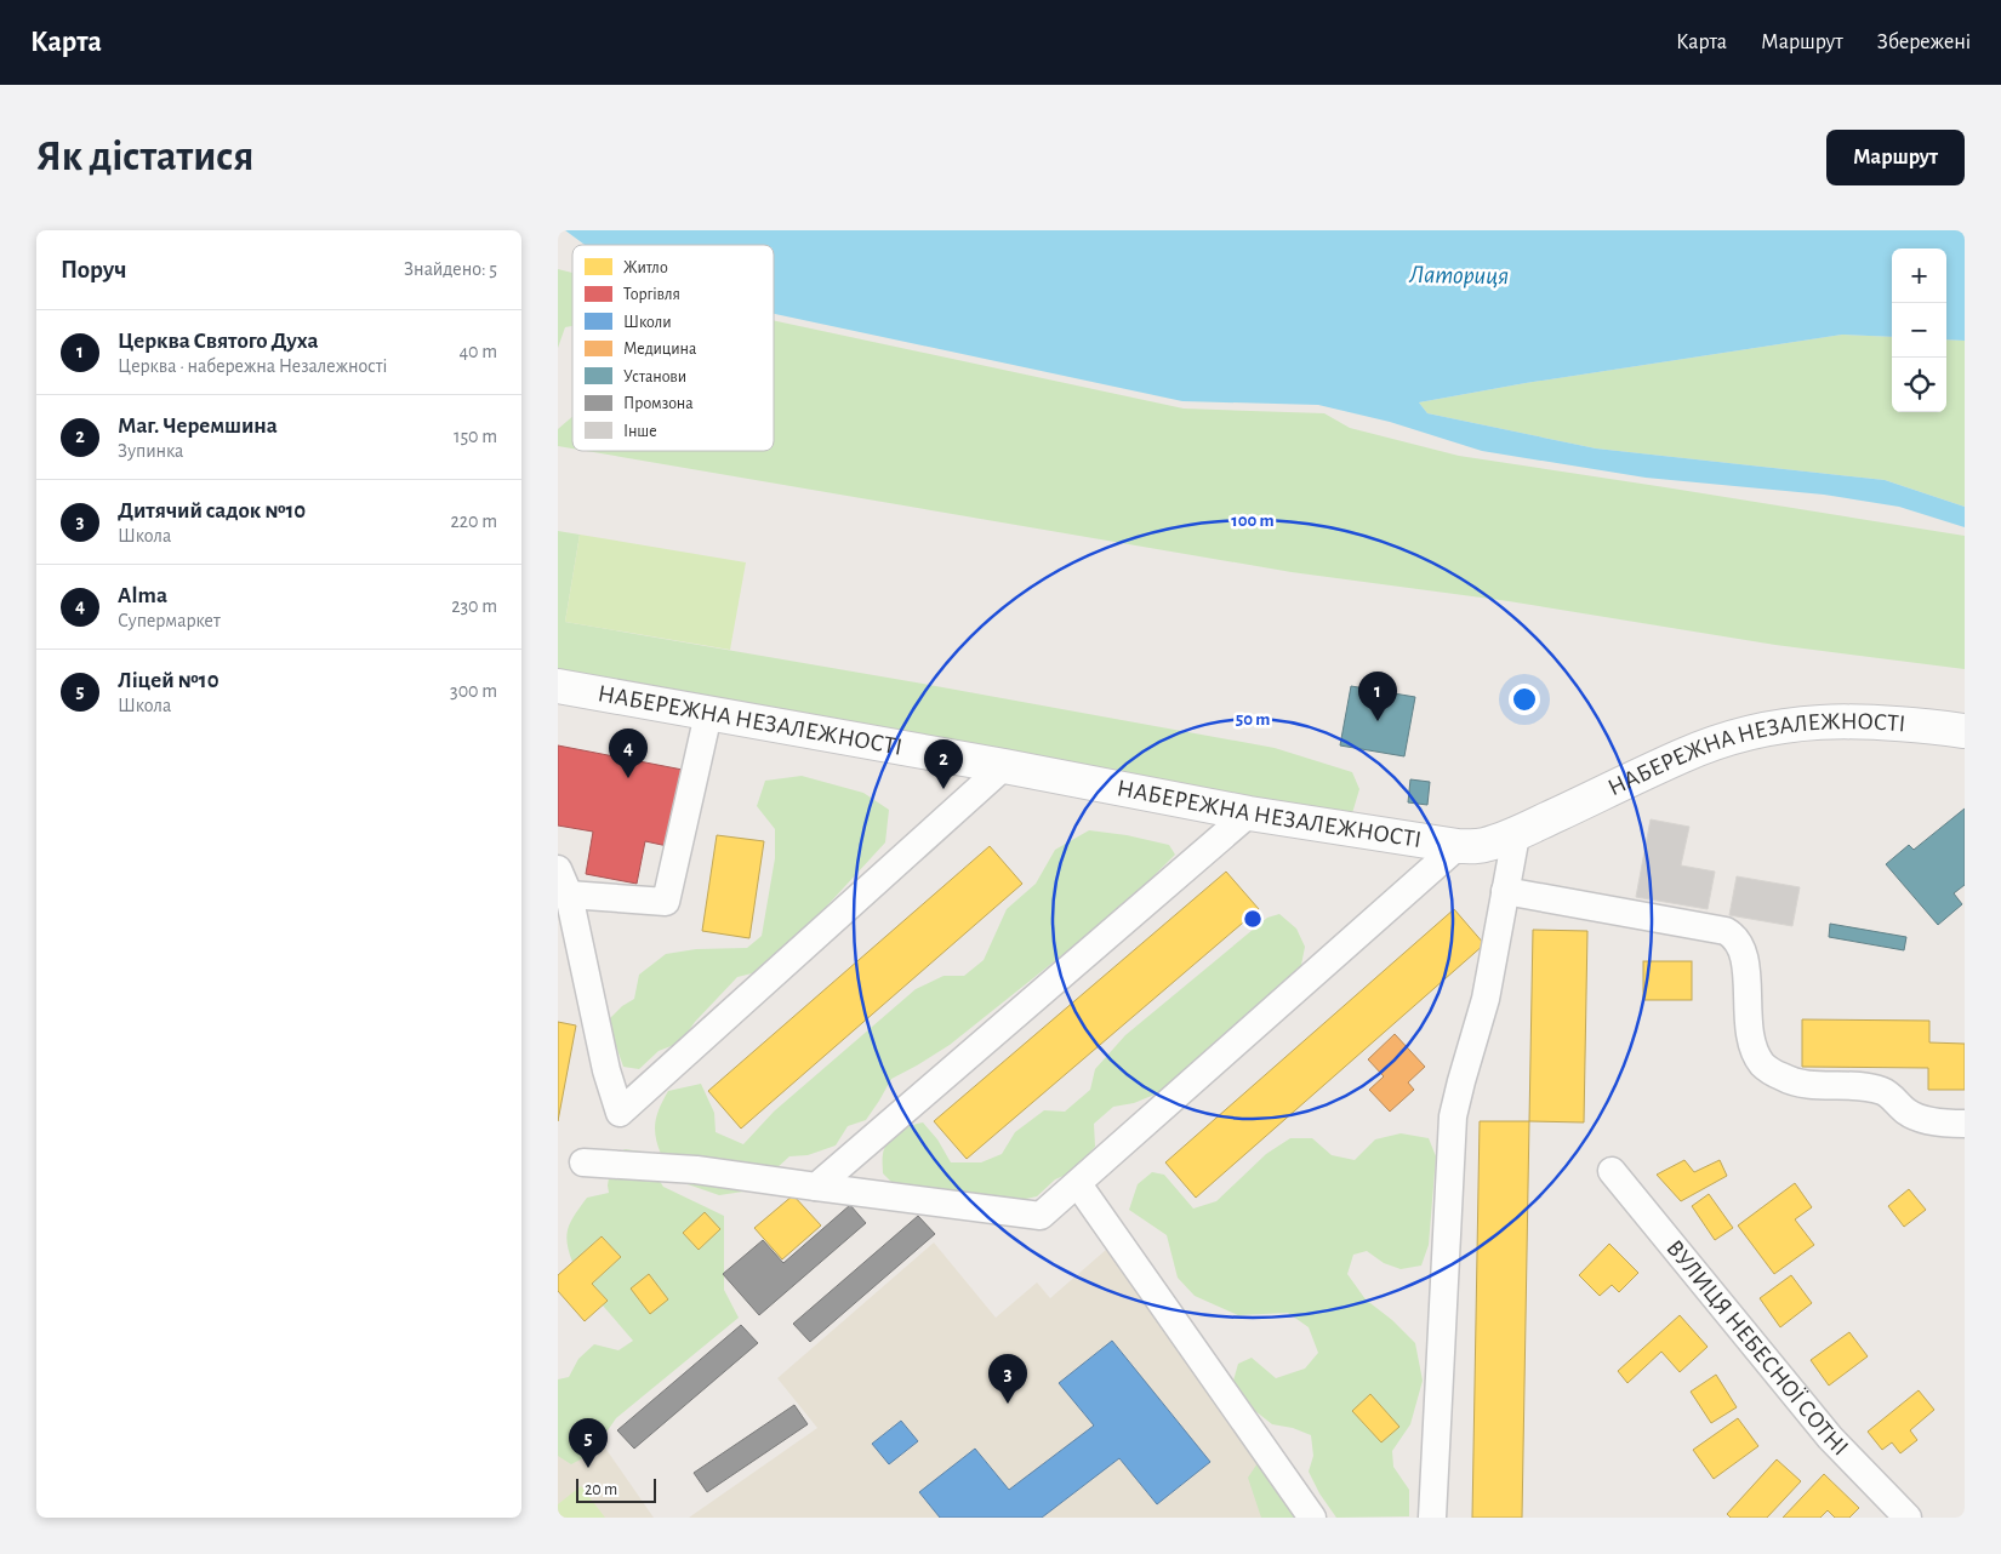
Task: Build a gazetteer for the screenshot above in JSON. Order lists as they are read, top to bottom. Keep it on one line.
{"streets":{"street":["НАБЕРЕЖНА НЕЗАЛЕЖНОСТІ","ВУЛИЦЯ НЕБЕСНОЇ СОТНІ"]},"water":["Латориця"],"legend":["Житло","Торгівля","Школи","Медицина","Установи","Промзона","Інше"],"scale_bar":"20 m","page":{"header":"Карта","nav":["Карта","Маршрут","Збережені"],"buttons":"Маршрут","title":"Як дістатися","heading":["Поруч","Знайдено: 5"],"map_buttons":["+","−"],"list":[{"mark":"1","name":"Церква Святого Духа","note":"Церква · набережна Незалежності","value":"40 m"},{"mark":"2","name":"Маг. Черемшина","note":"Зупинка","value":"150 m"},{"mark":"3","name":"Дитячий садок №10","note":"Школа","value":"220 m"},{"mark":"4","name":"Alma","note":"Супермаркет","value":"230 m"},{"mark":"5","name":"Ліцей №10","note":"Школа","value":"300 m"}],"pins":["1","4","2","3","5"],"scale":"20 m"},"rings":["100 m","50 m"]}
